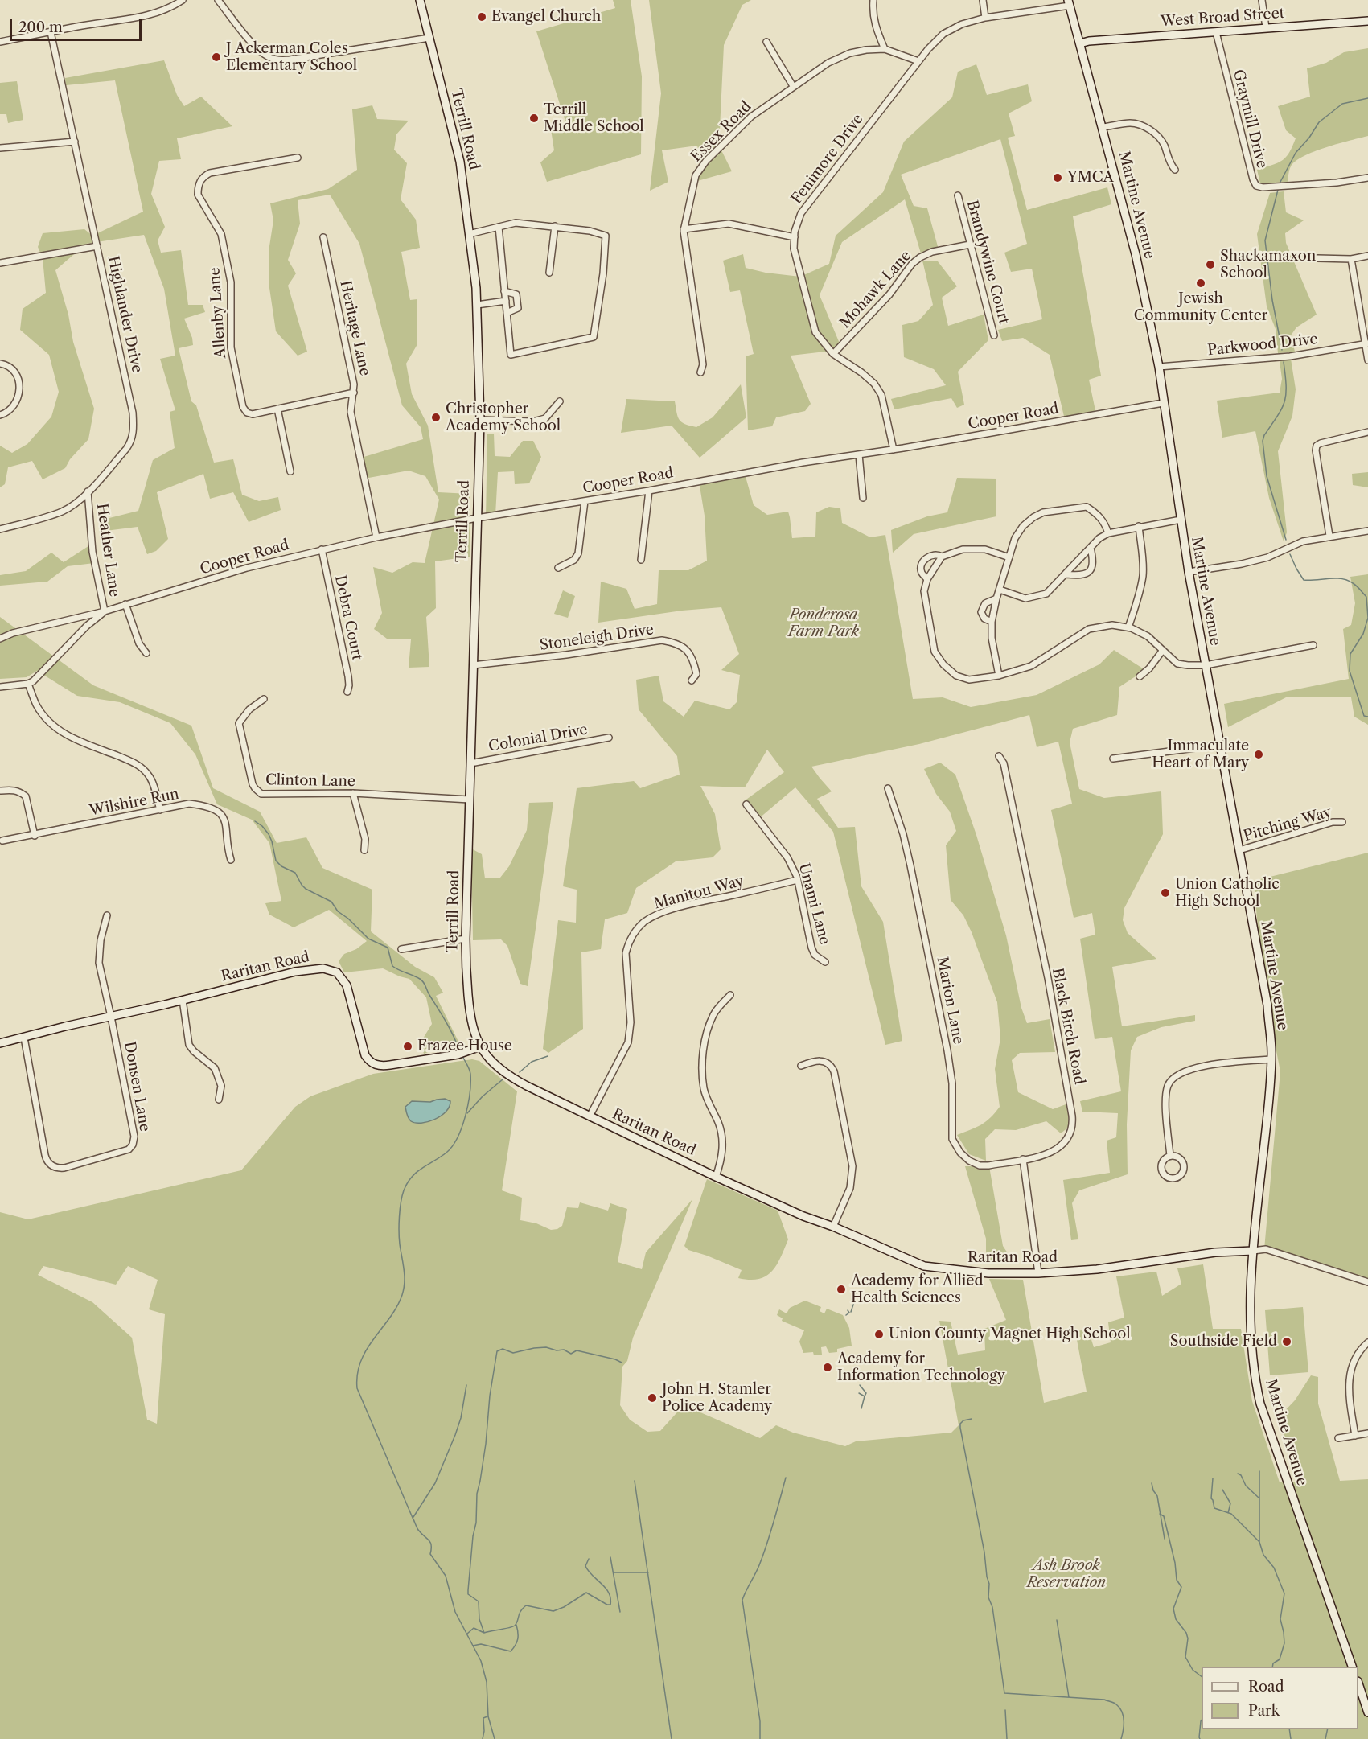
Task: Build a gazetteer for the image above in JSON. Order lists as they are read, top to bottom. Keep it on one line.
{"streets":{"street":["West Broad Street","Graymill Drive","Terrill Road","Essex Road","Fenimore Drive","Martine Avenue","Brandywine Court","Mohawk Lane","Allenby Lane","Highlander Drive","Heritage Lane","Parkwood Drive","Cooper Road","Heather Lane","Debra Court","Stoneleigh Drive","Colonial Drive","Clinton Lane","Wilshire Run","Pitching Way","Manitou Way","Unami Lane","Raritan Road","Marion Lane","Black Birch Road","Donsen Lane"]},"crossings":[["West Broad Street","Graymill Drive"],["West Broad Street","Martine Avenue"],["Terrill Road","Cooper Road"],["Terrill Road","Stoneleigh Drive"],["Terrill Road","Colonial Drive"],["Terrill Road","Clinton Lane"],["Terrill Road","Raritan Road"],["Essex Road","Fenimore Drive"],["Fenimore Drive","Martine Avenue"],["Fenimore Drive","Mohawk Lane"],["Fenimore Drive","Cooper Road"],["Martine Avenue","Parkwood Drive"],["Martine Avenue","Cooper Road"],["Martine Avenue","Pitching Way"],["Martine Avenue","Raritan Road"],["Brandywine Court","Mohawk Lane"],["Allenby Lane","Heritage Lane"],["Highlander Drive","Heather Lane"],["Heritage Lane","Cooper Road"],["Cooper Road","Heather Lane"],["Cooper Road","Debra Court"],["Manitou Way","Unami Lane"],["Manitou Way","Raritan Road"],["Raritan Road","Donsen Lane"],["Marion Lane","Black Birch Road"]],"parks":["Ponderosa Farm Park","Ash Brook Reservation"],"places":["Evangel Church","J Ackerman Coles Elementary School","Terrill Middle School","YMCA","Shackamaxon School","Jewish Community Center","Christopher Academy School","Immaculate Heart of Mary","Union Catholic High School","Frazee House","Academy for Allied Health Sciences","Union County Magnet High School","Southside Field","Academy for Information Technology","John H. Stamler Police Academy"],"legend":["Road","Park"],"scale_bar":"200 m"}
